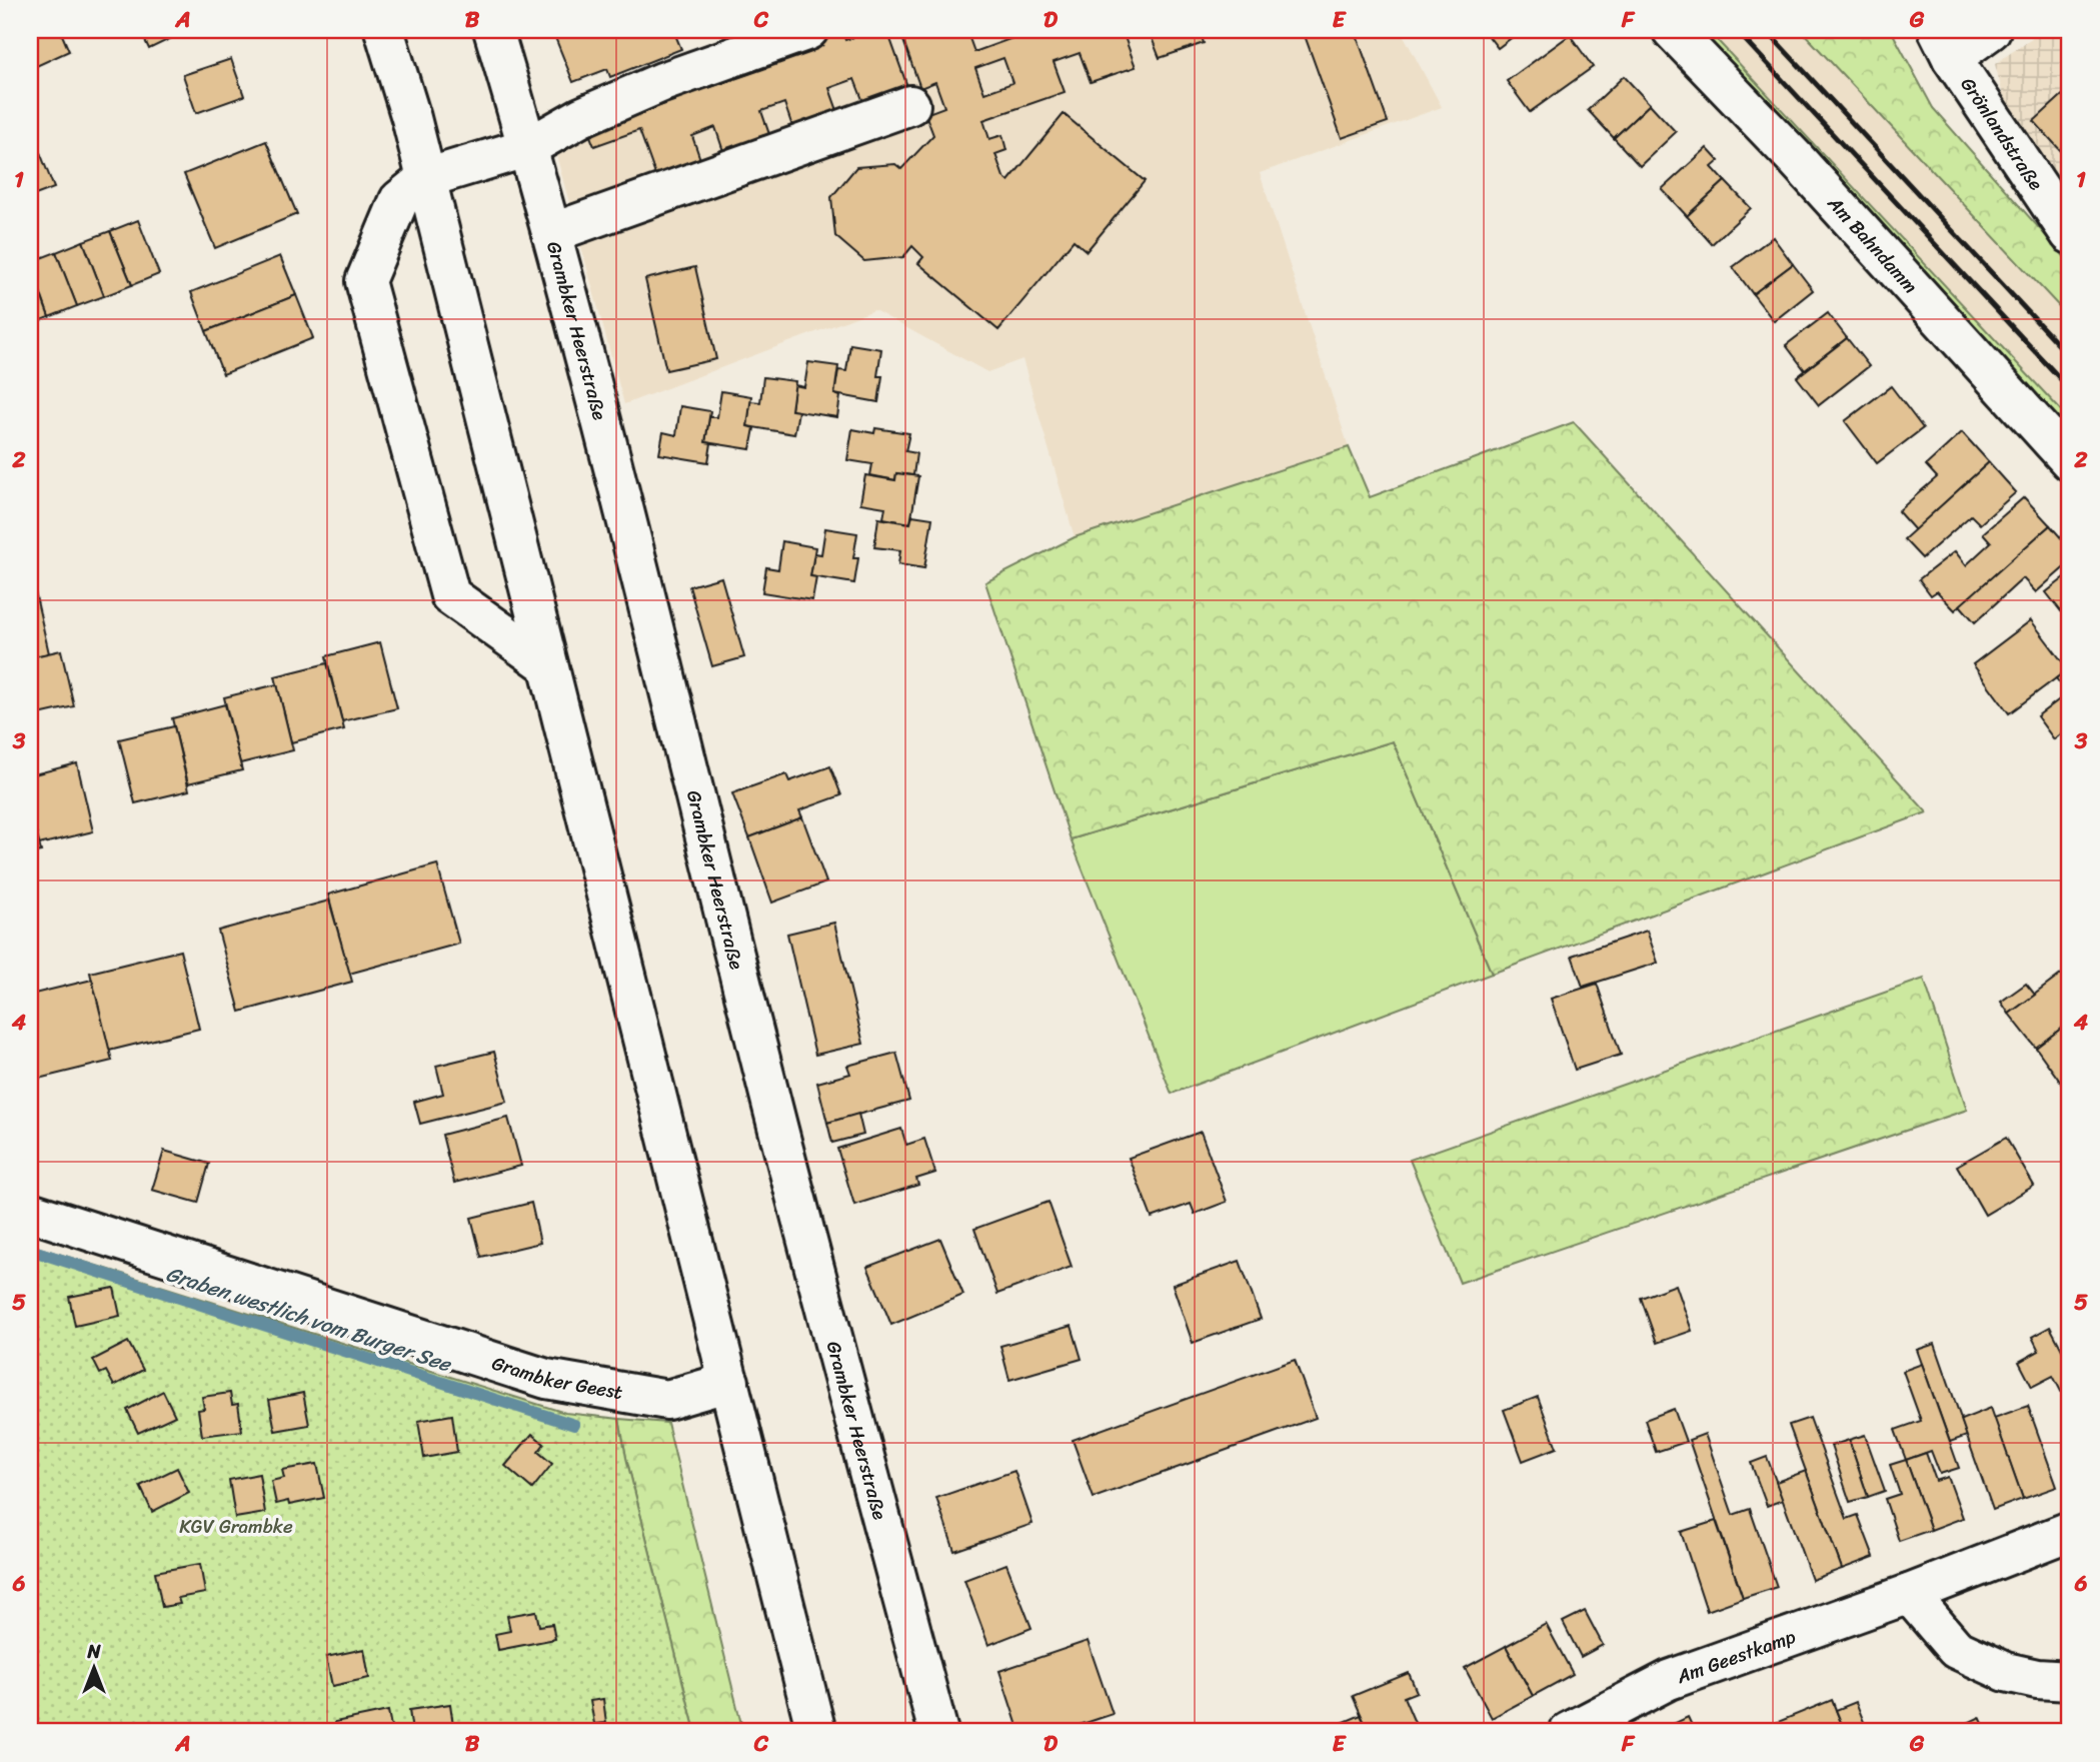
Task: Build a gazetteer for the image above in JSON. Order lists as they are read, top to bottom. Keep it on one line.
{"streets":{"street":["Grönlandstraße","Am Bahndamm","Grambker Heerstraße","Grambker Geest","Am Geestkamp"]},"water":["Graben westlich vom Burger See"],"parks":["KGV Grambke"],"north":"top","grid":{"columns":["A","B","C","D","E","F","G"],"rows":["1","2","3","4","5","6"]}}
